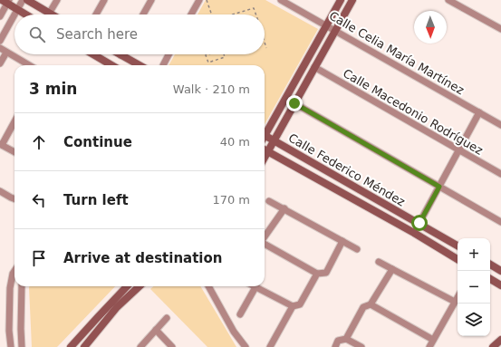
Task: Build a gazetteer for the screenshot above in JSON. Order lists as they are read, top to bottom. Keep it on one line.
{"streets":{"street":["Calle Celia María Martínez","Calle Macedonio Rodríguez","Calle Federico Méndez"]},"north":"bottom","page":{"search":"Search here","heading":["3 min","Walk · 210 m"],"list":[["Continue","40 m"],["Turn left","170 m"],"Arrive at destination"],"map_buttons":["+","−"]}}
